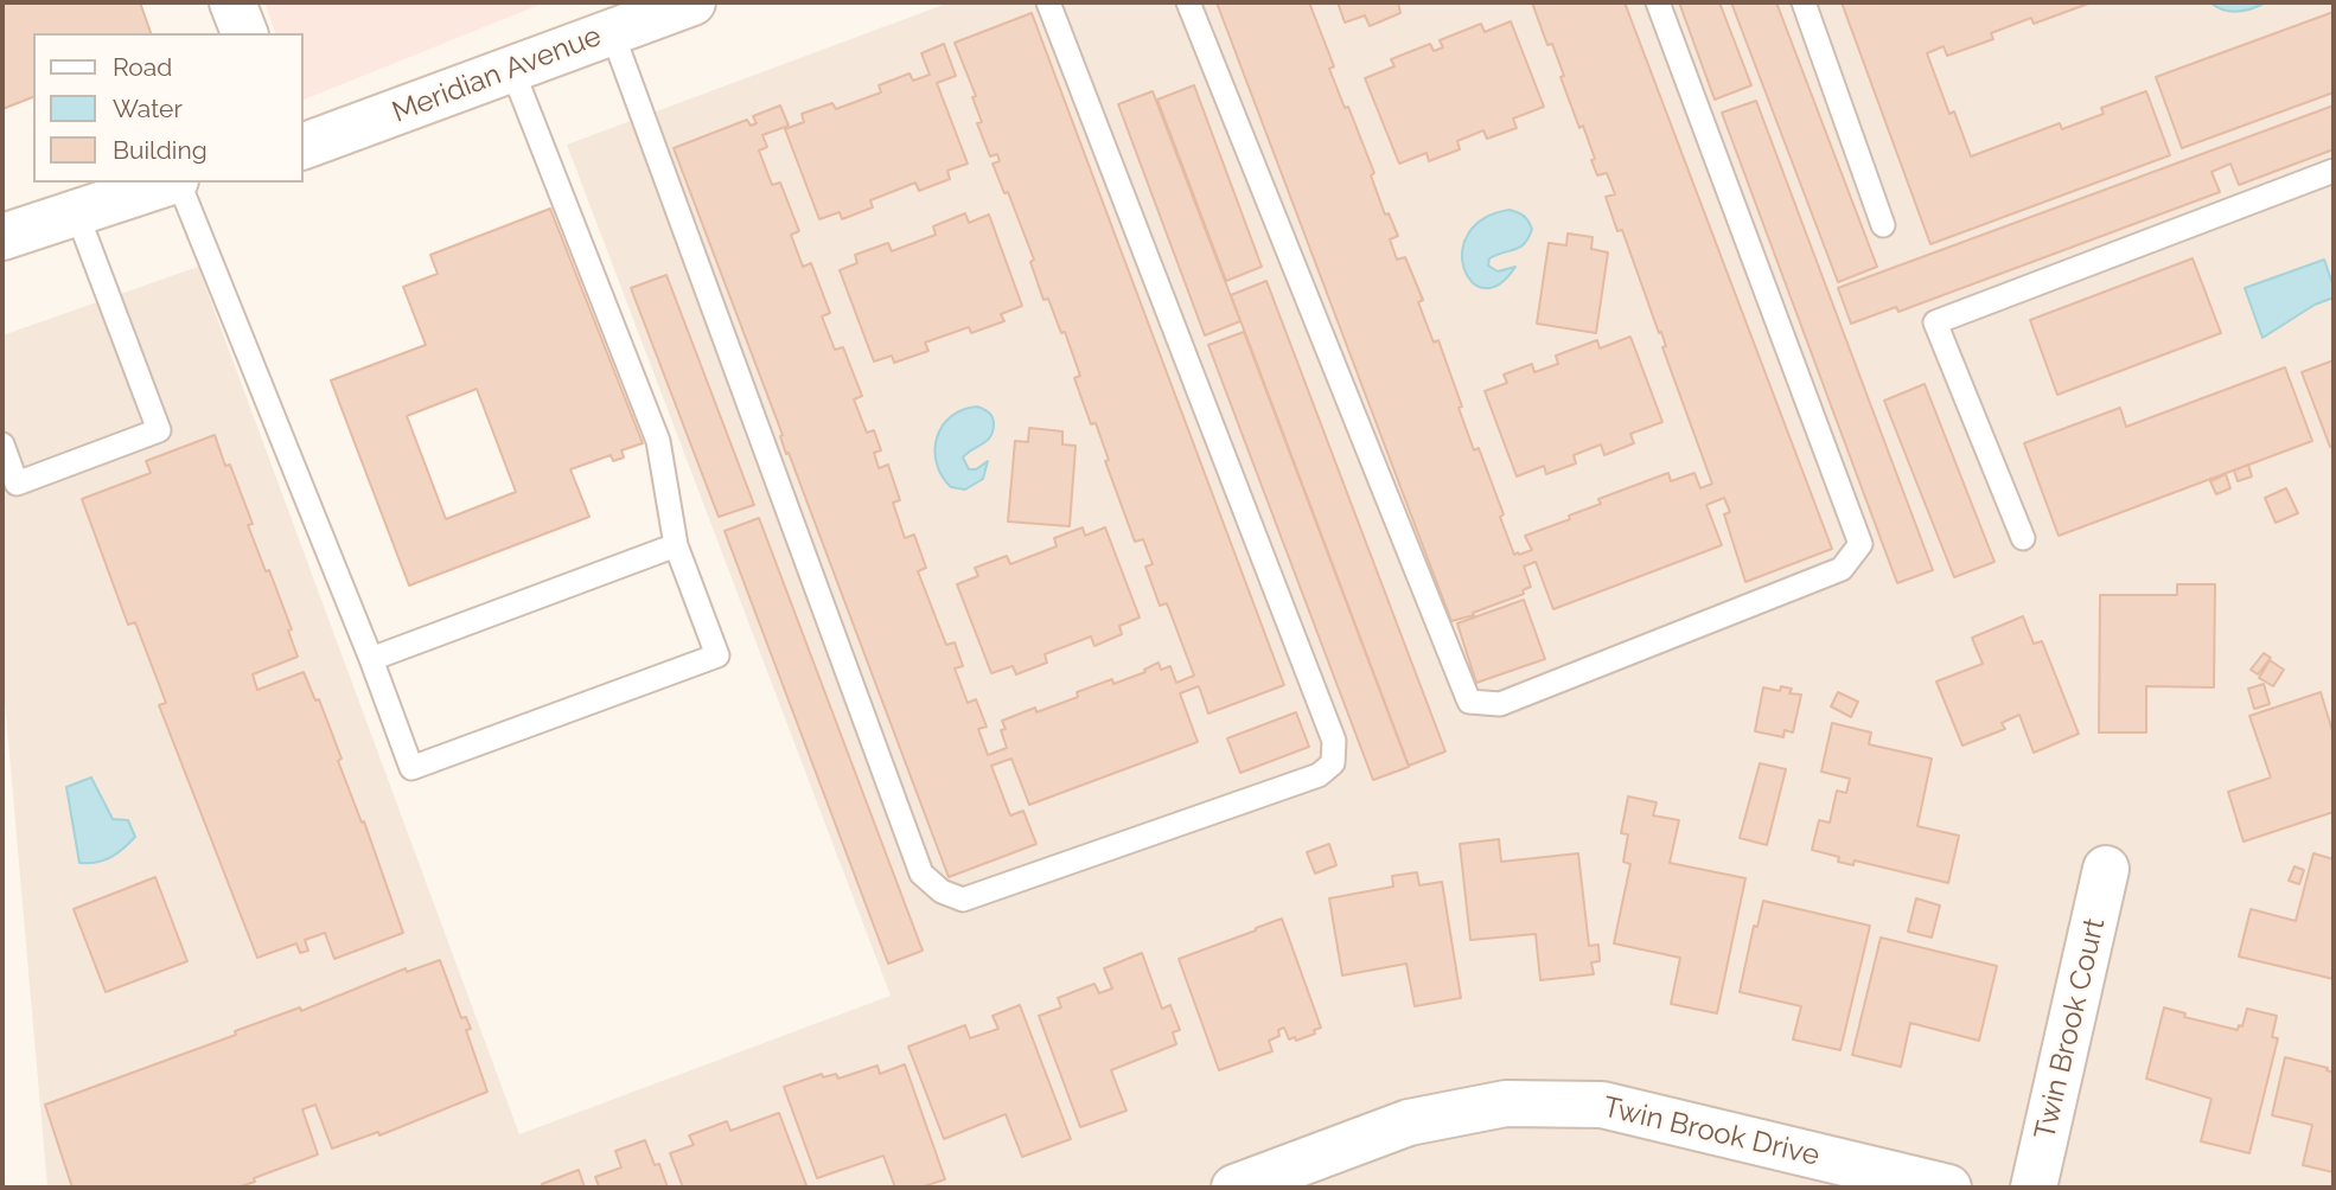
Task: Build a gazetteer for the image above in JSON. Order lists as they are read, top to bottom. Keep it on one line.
{"streets":{"street":["Meridian Avenue","Twin Brook Court","Twin Brook Drive"]},"legend":["Road","Water","Building"]}
